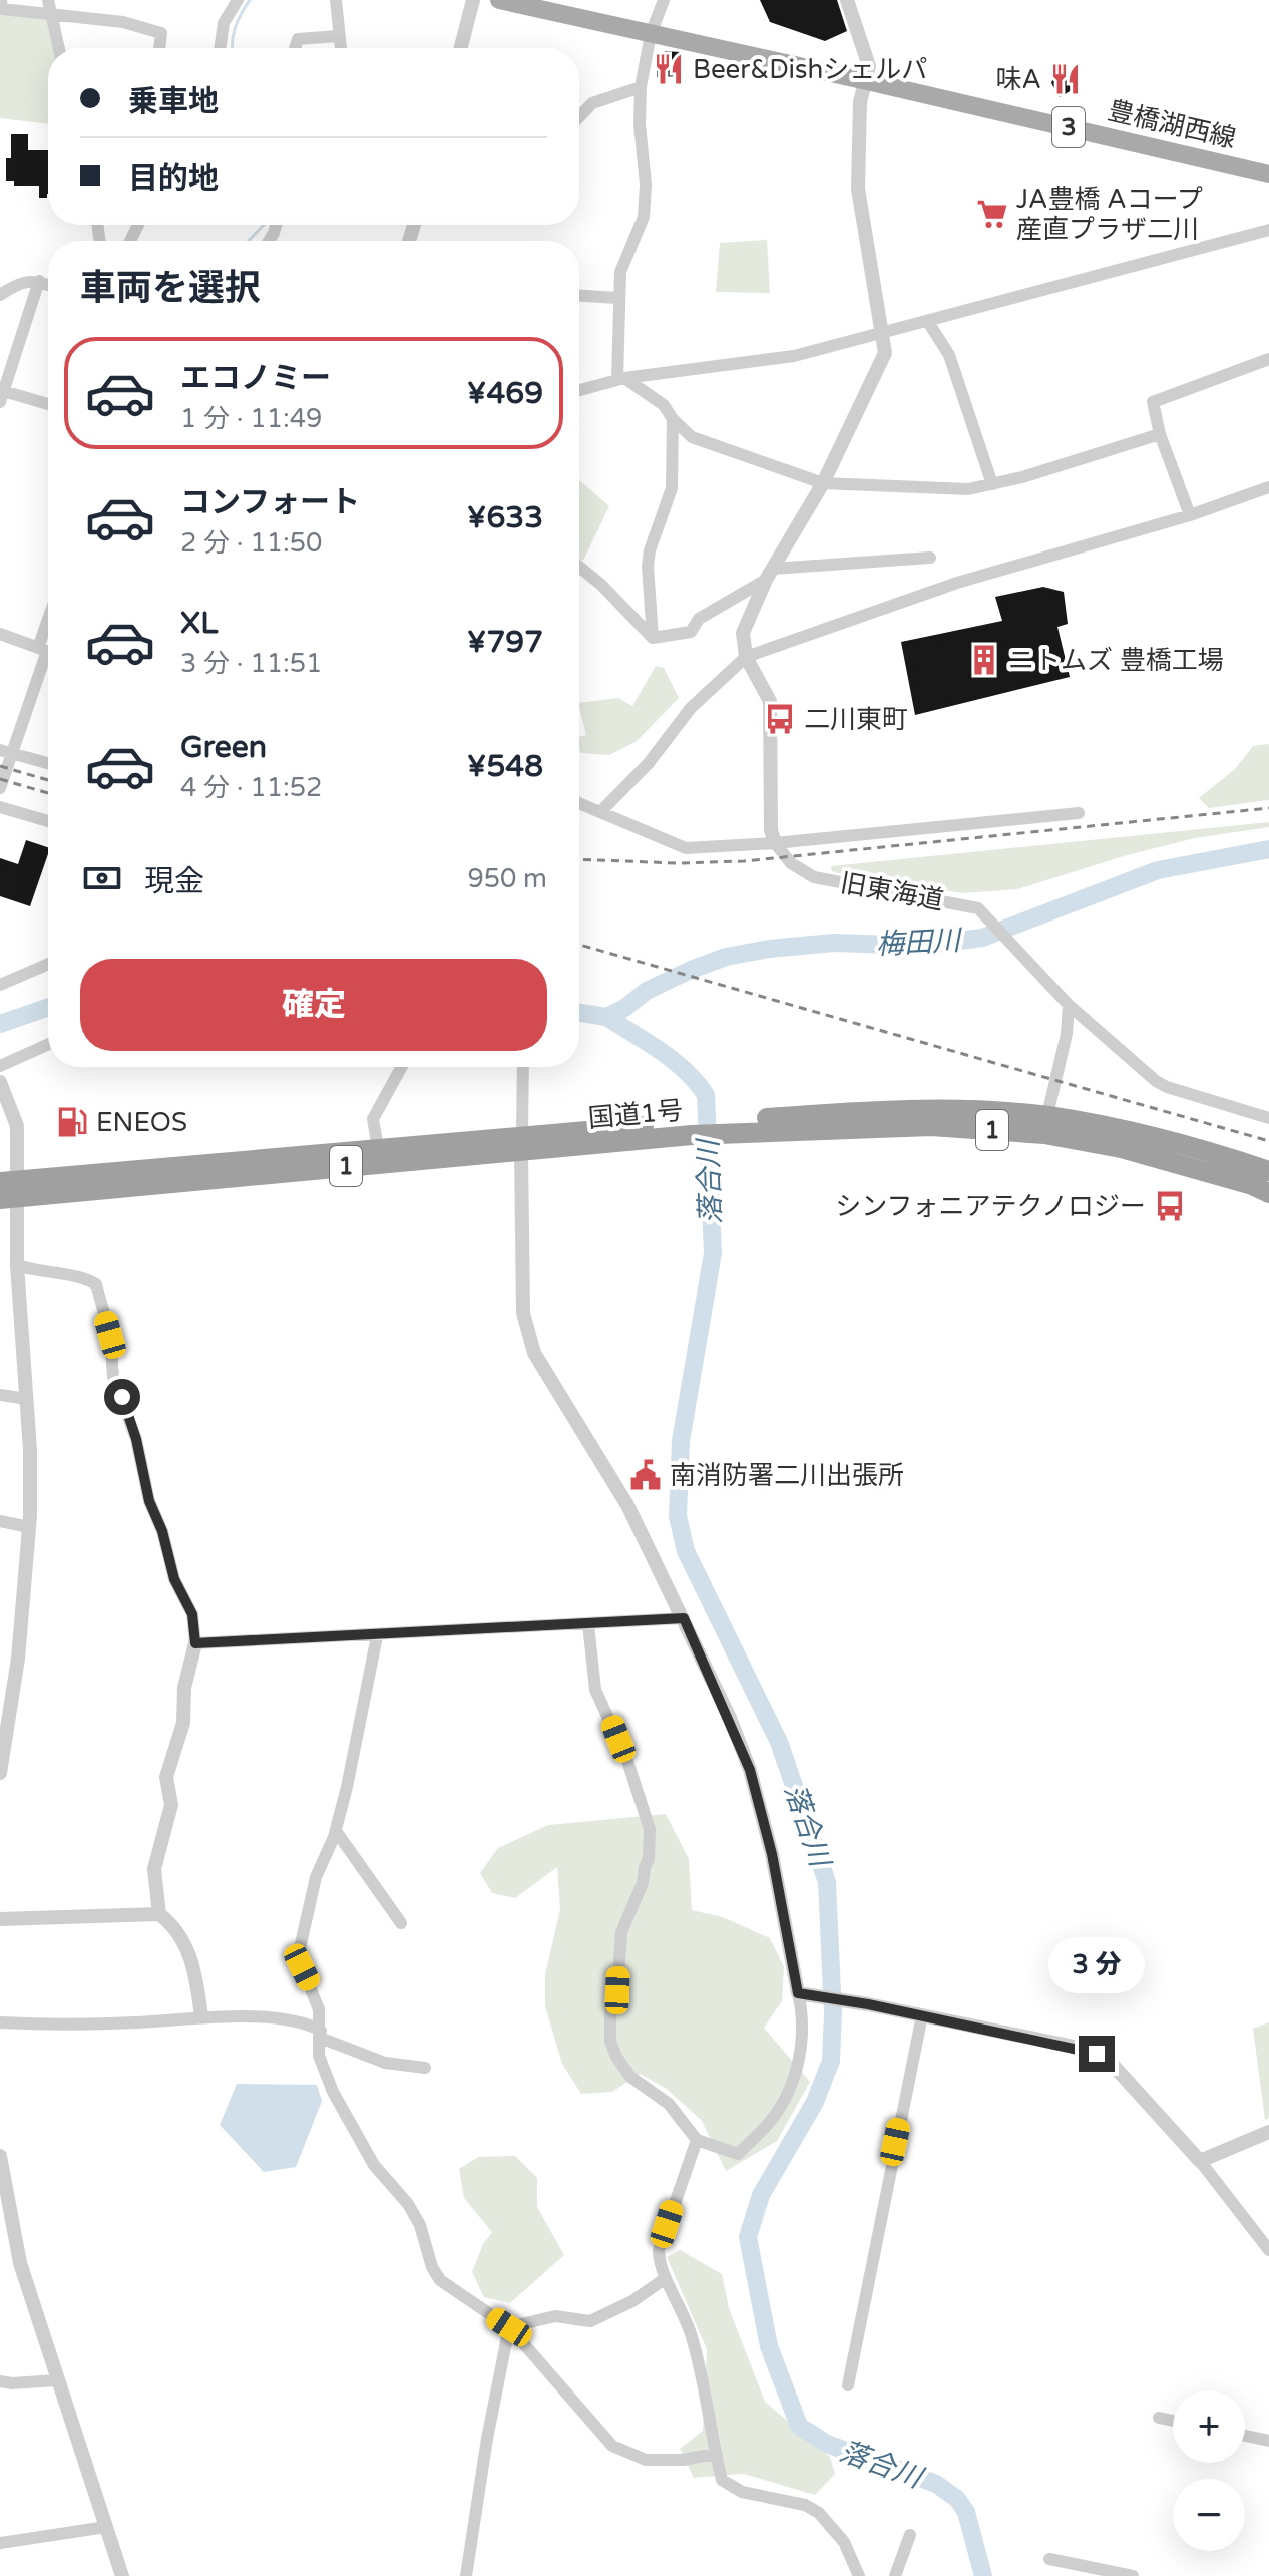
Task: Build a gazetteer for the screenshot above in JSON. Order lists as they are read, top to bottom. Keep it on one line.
{"streets":{"highway":["国道1号","1"],"main road":["豊橋湖西線","3"],"street":["旧東海道"]},"water":["梅田川","落合川"],"places":{"restaurant":["Beer&Dishシェルパ","味A"],"supermarket":["JA豊橋 Aコープ 産直プラザ二川"],"building":["ニトムズ 豊橋工場"],"bus stop":["二川東町","シンフォニアテクノロジー"],"fuel station":["ENEOS"],"public building":["南消防署二川出張所"]},"page":{"banner":["乗車地","目的地"],"heading":"車両を選択","list":[{"name":"エコノミー","note":"1 分 · 11:49","value":"¥469"},{"name":"コンフォート","note":"2 分 · 11:50","value":"¥633"},{"name":"XL","note":"3 分 · 11:51","value":"¥797"},{"name":"Green","note":"4 分 · 11:52","value":"¥548"}],"pay":["現金","950 m"],"buttons":"確定","bubble":"3 分","map_buttons":["+","−"]}}
